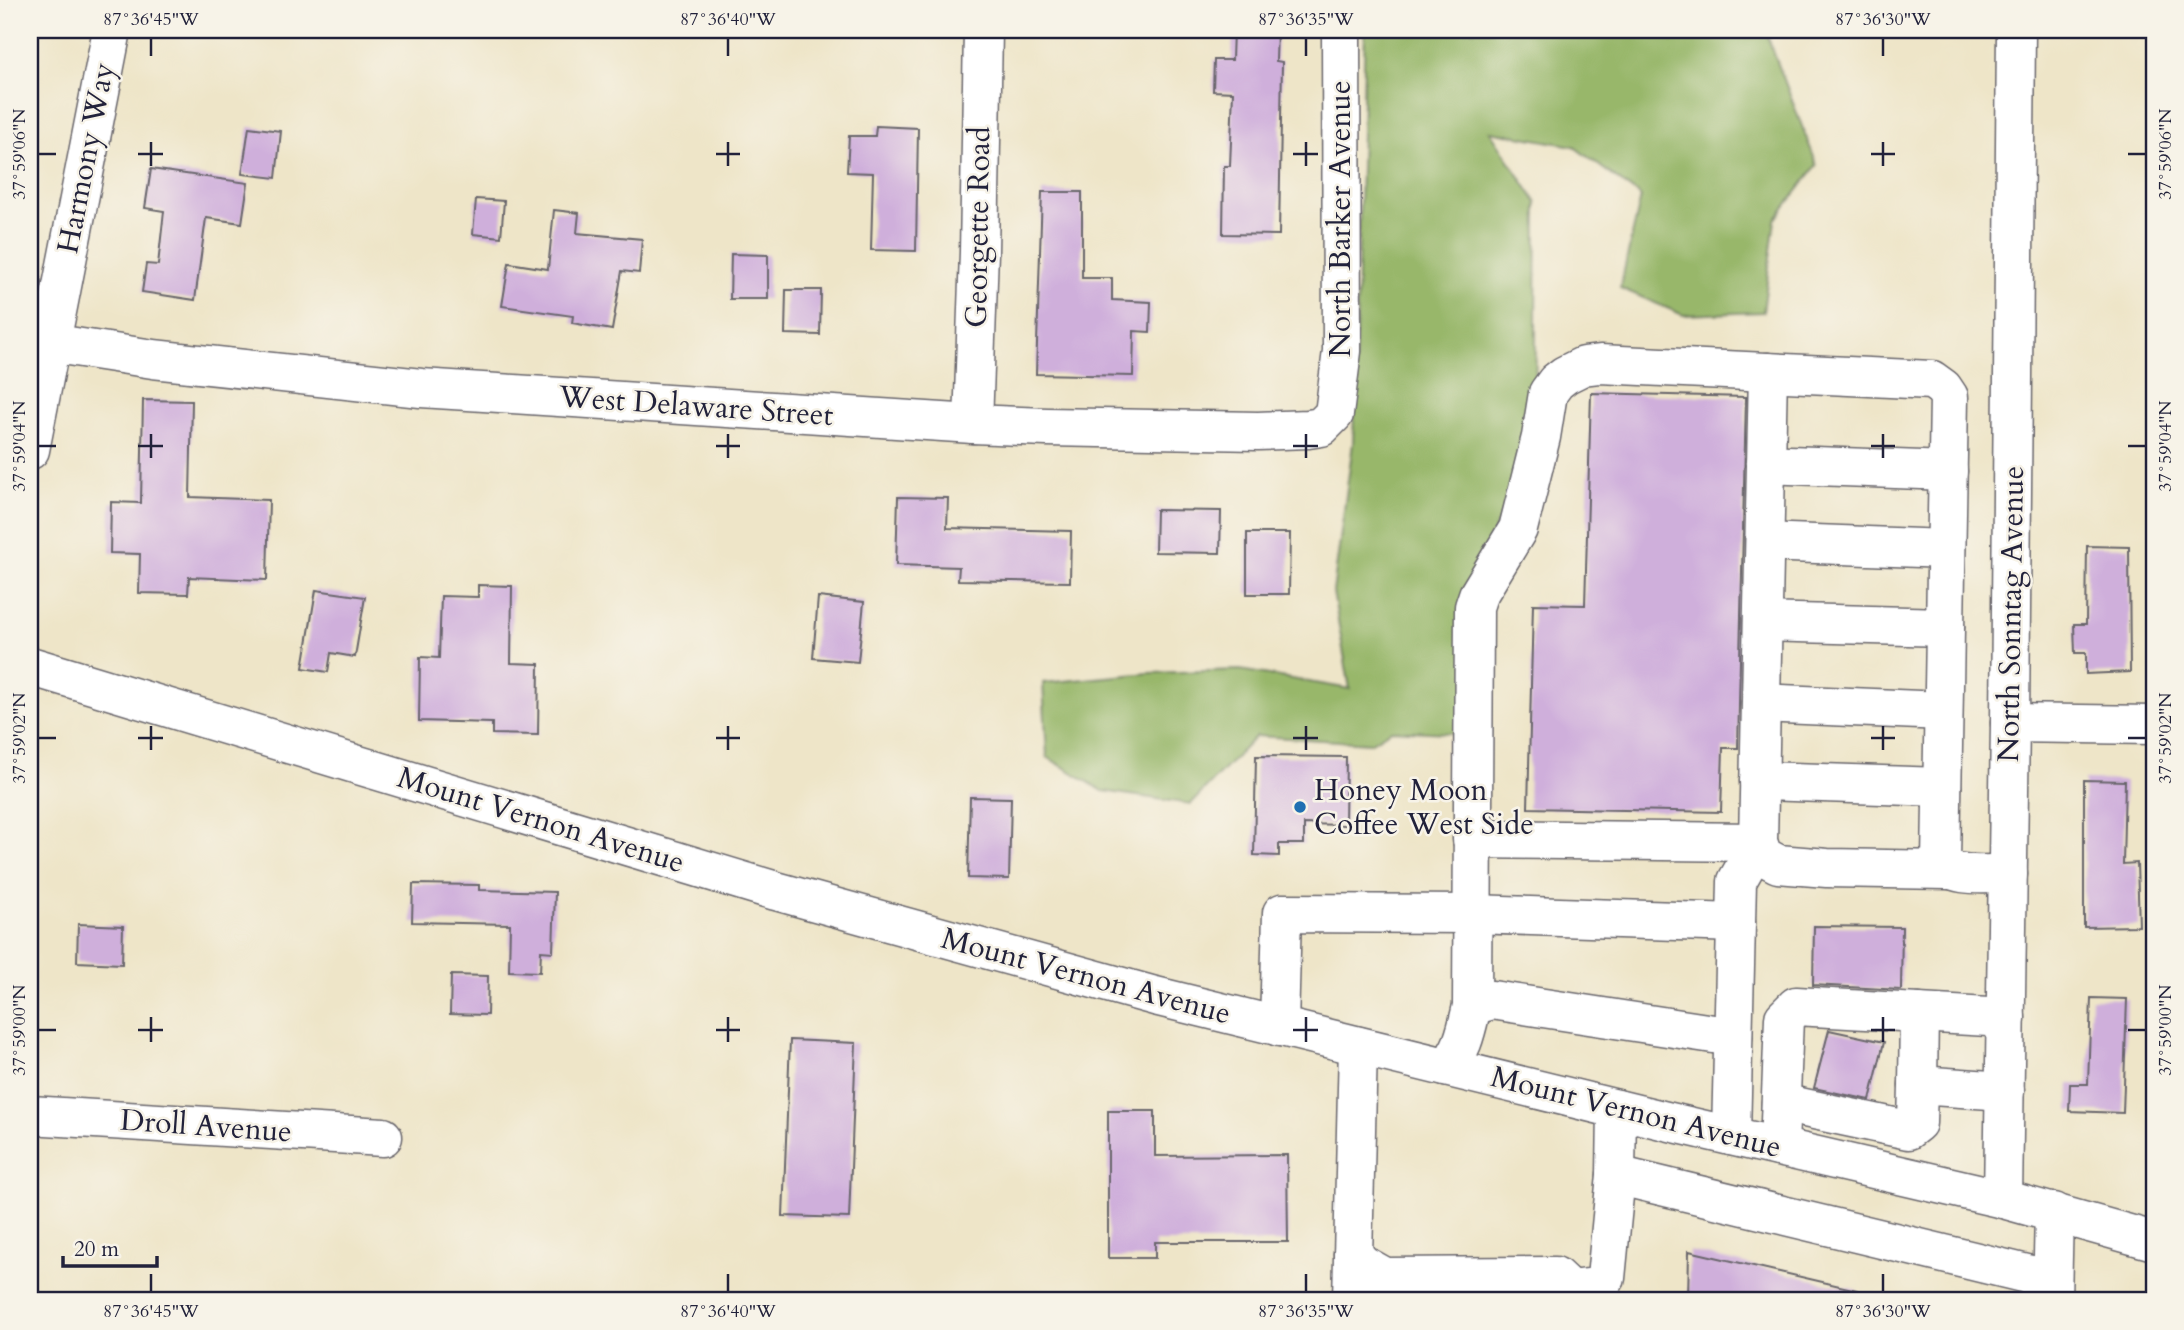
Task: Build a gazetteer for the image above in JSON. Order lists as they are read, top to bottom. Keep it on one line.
{"streets":{"street":["Harmony Way","North Barker Avenue","Georgette Road","West Delaware Street","North Sonntag Avenue","Mount Vernon Avenue","Droll Avenue"]},"crossings":[["Harmony Way","West Delaware Street"],["North Barker Avenue","West Delaware Street"],["Georgette Road","West Delaware Street"],["North Sonntag Avenue","Mount Vernon Avenue"]],"places":["Honey Moon Coffee West Side"],"scale_bar":"20 m","coordinates":["87°36'45\"W","87°36'40\"W","87°36'35\"W","87°36'30\"W","37°59'06\"N","37°59'04\"N","37°59'02\"N","37°59'00\"N"]}
